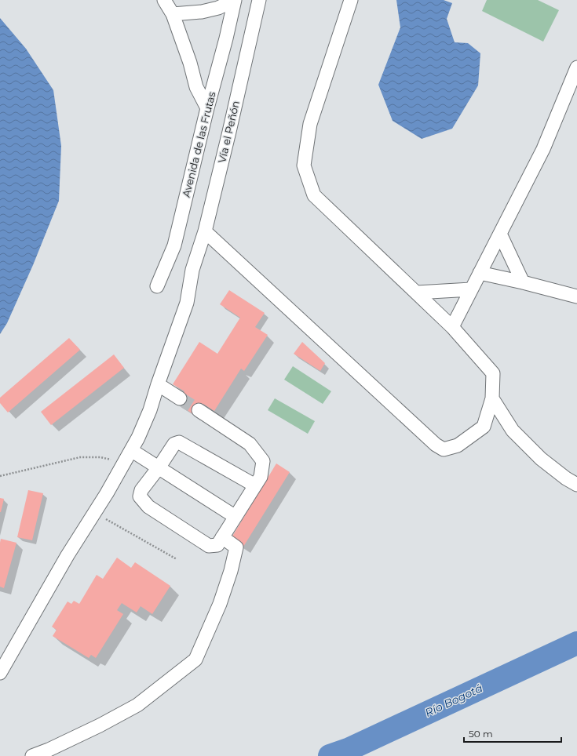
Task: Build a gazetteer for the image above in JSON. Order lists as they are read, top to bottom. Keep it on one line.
{"streets":{"street":["Vía el Peñón","Avenida de las Frutas"]},"water":["Río Bogotá"],"scale_bar":"50 m"}
